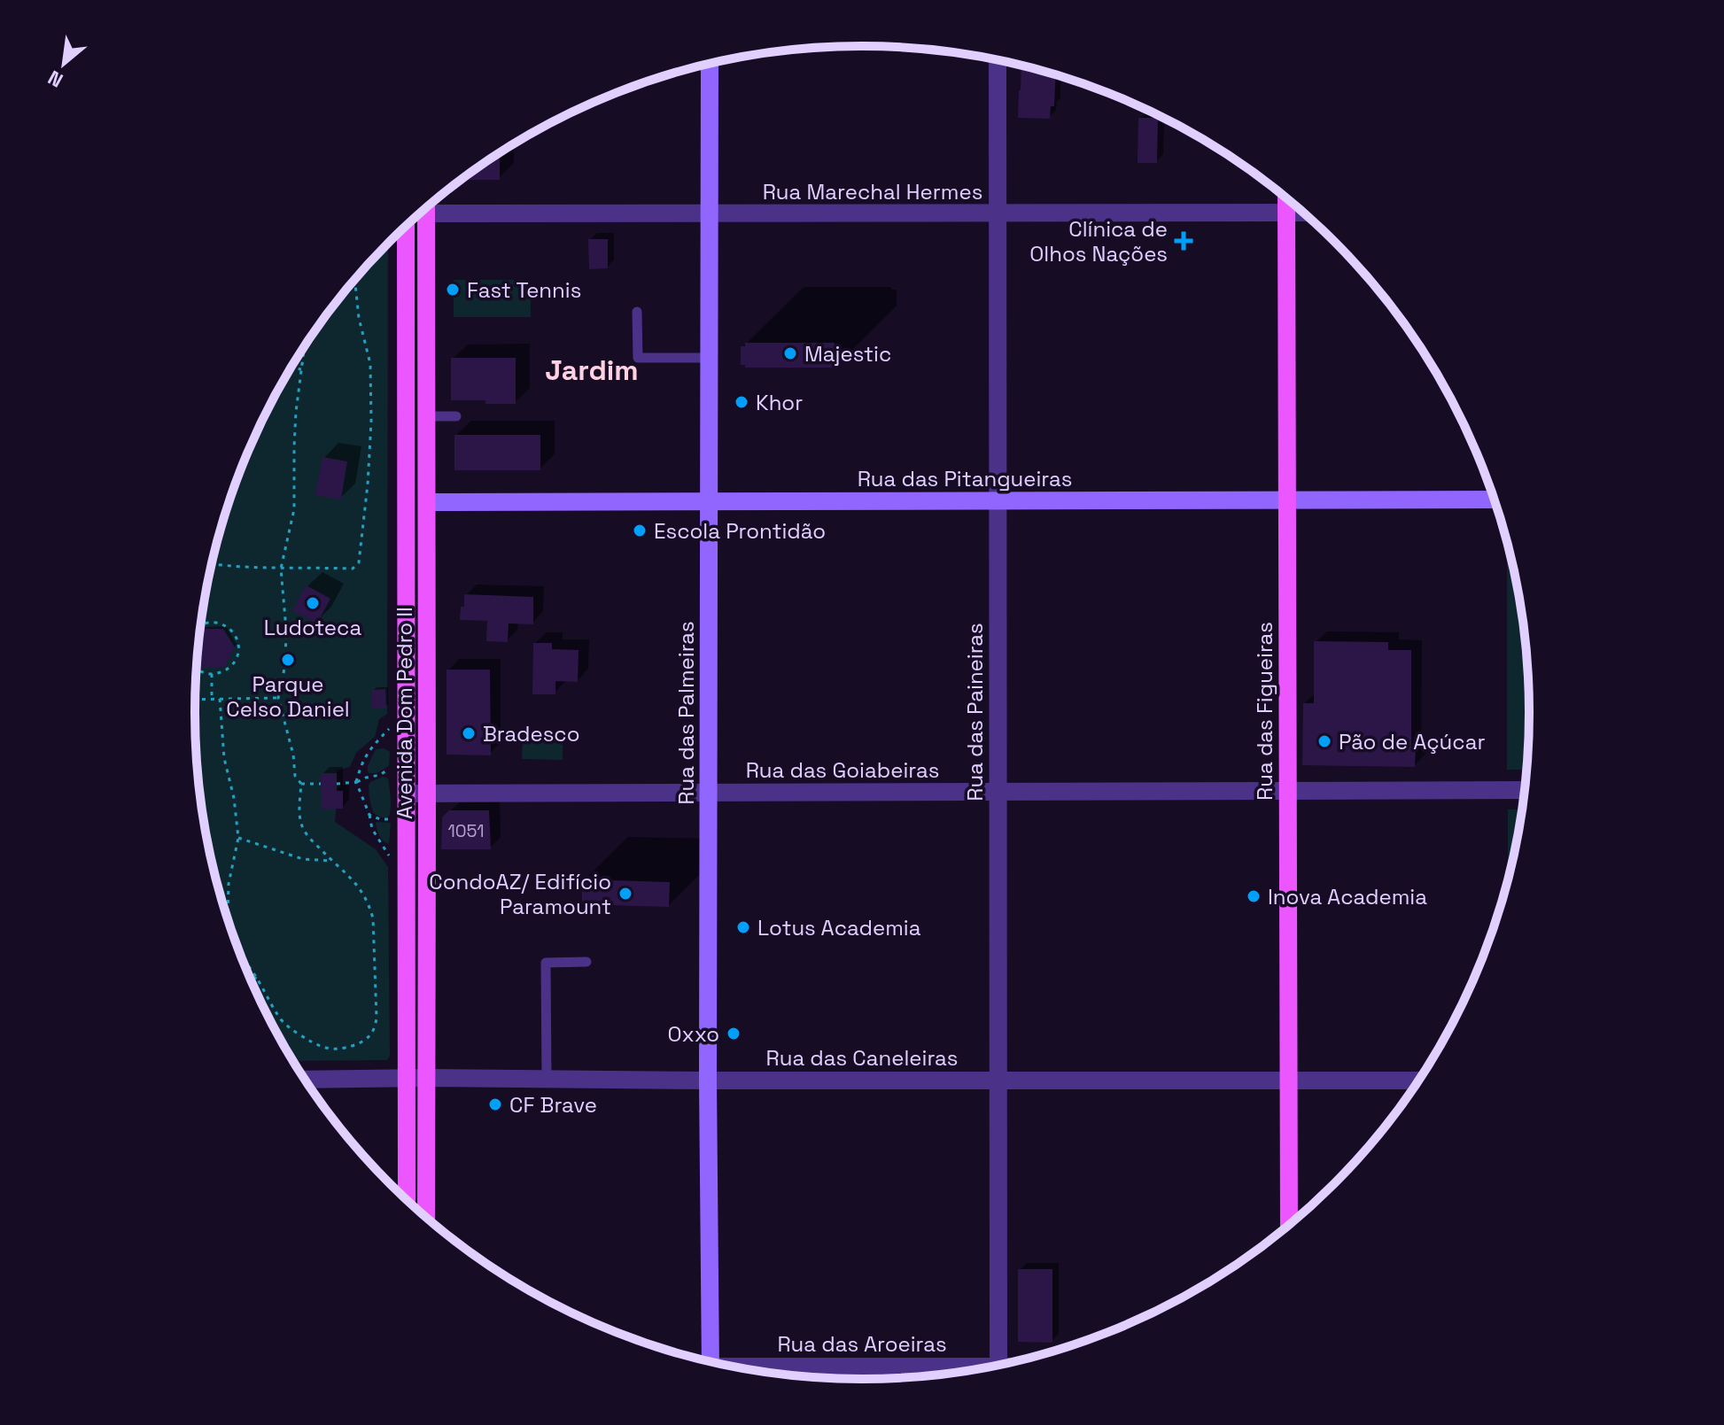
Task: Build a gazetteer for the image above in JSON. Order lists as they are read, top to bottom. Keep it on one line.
{"streets":{"main road":["Rua das Pitangueiras","Rua das Figueiras","Avenida Dom Pedro II","Rua das Palmeiras"],"street":["Rua Marechal Hermes","Rua das Paineiras","Rua das Goiabeiras","Rua das Caneleiras","Rua das Aroeiras"]},"crossings":[["Rua Marechal Hermes","Rua das Figueiras"],["Rua Marechal Hermes","Rua das Paineiras"],["Rua Marechal Hermes","Rua das Palmeiras"],["Rua das Pitangueiras","Rua das Figueiras"],["Rua das Pitangueiras","Rua das Paineiras"],["Rua das Pitangueiras","Avenida Dom Pedro II"],["Rua das Pitangueiras","Rua das Palmeiras"],["Rua das Figueiras","Rua das Goiabeiras"],["Rua das Figueiras","Rua das Caneleiras"],["Rua das Paineiras","Rua das Goiabeiras"],["Rua das Paineiras","Rua das Caneleiras"],["Avenida Dom Pedro II","Rua das Goiabeiras"],["Avenida Dom Pedro II","Rua das Caneleiras"],["Rua das Palmeiras","Rua das Goiabeiras"],["Rua das Palmeiras","Rua das Caneleiras"]],"districts":["Jardim"],"places":{"health":["Clínica de Olhos Nações"],"other":["Fast Tennis","Majestic","Khor","Escola Prontidão","Ludoteca","Parque Celso Daniel","Bradesco","Pão de Açúcar","CondoAZ/ Edifício Paramount","Inova Academia","Lotus Academia","Oxxo","CF Brave"]},"house_numbers":["1051"],"north":"bottom left"}
